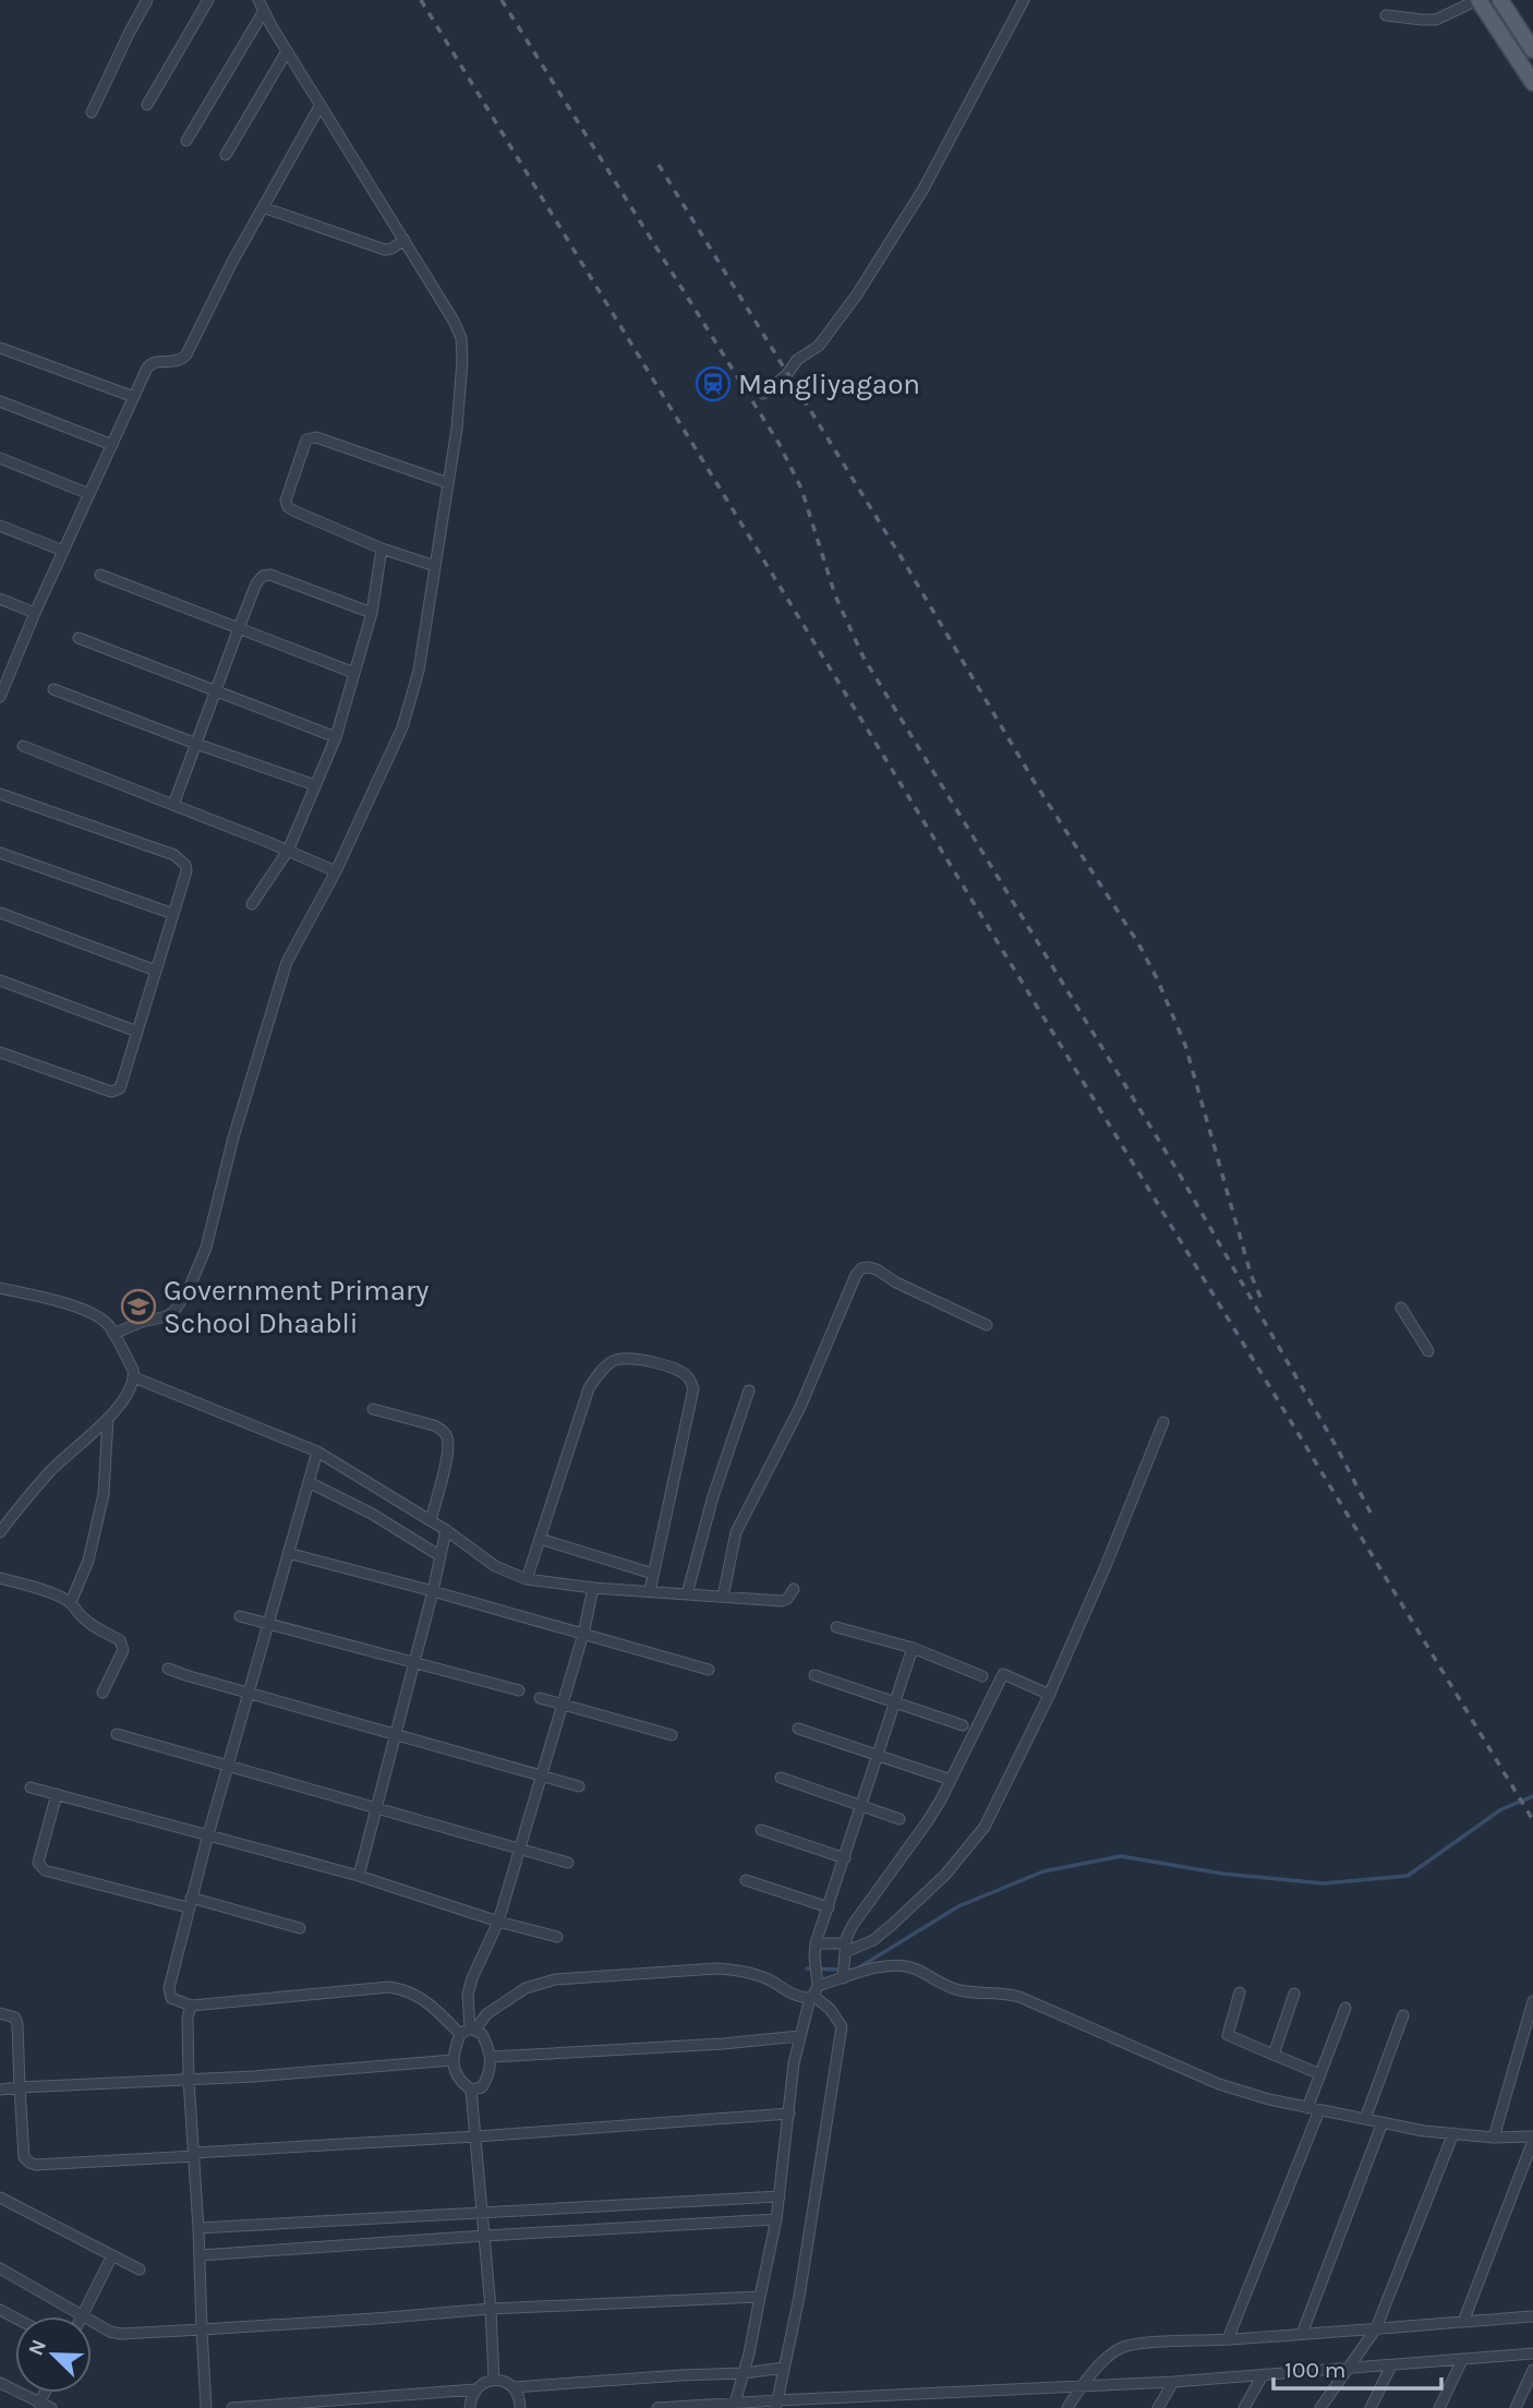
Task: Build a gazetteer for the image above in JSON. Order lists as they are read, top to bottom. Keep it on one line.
{"places":{"station":["Mangliyagaon"],"school or university":["Government Primary School Dhaabli"]},"scale_bar":"100 m","north":"top left"}
